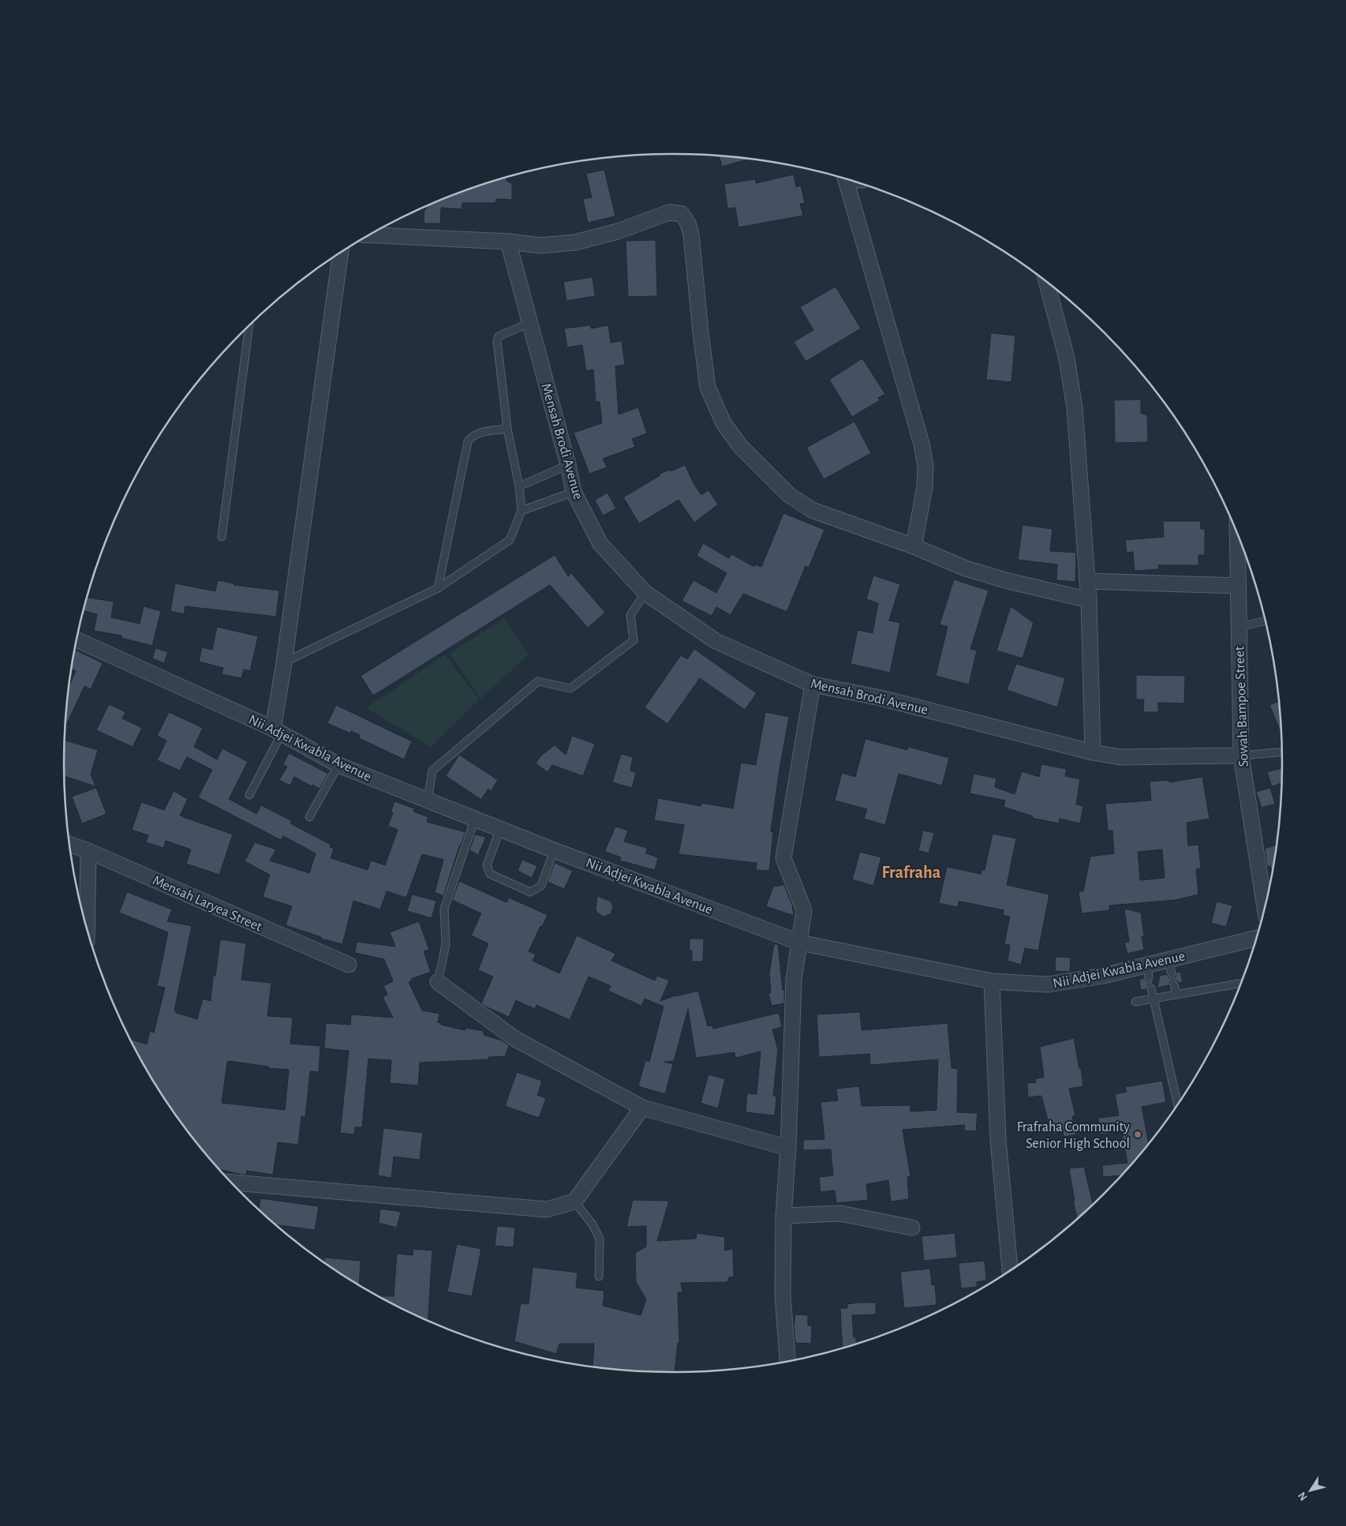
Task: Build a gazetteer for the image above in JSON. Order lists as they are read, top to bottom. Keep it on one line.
{"streets":{"street":["Mensah Brodi Avenue","Sowah Bampoe Street","Nii Adjei Kwabla Avenue","Mensah Laryea Street"]},"crossings":[["Mensah Brodi Avenue","Sowah Bampoe Street"]],"districts":["Frafraha"],"places":["Frafraha Community Senior High School"],"north":"bottom left"}
